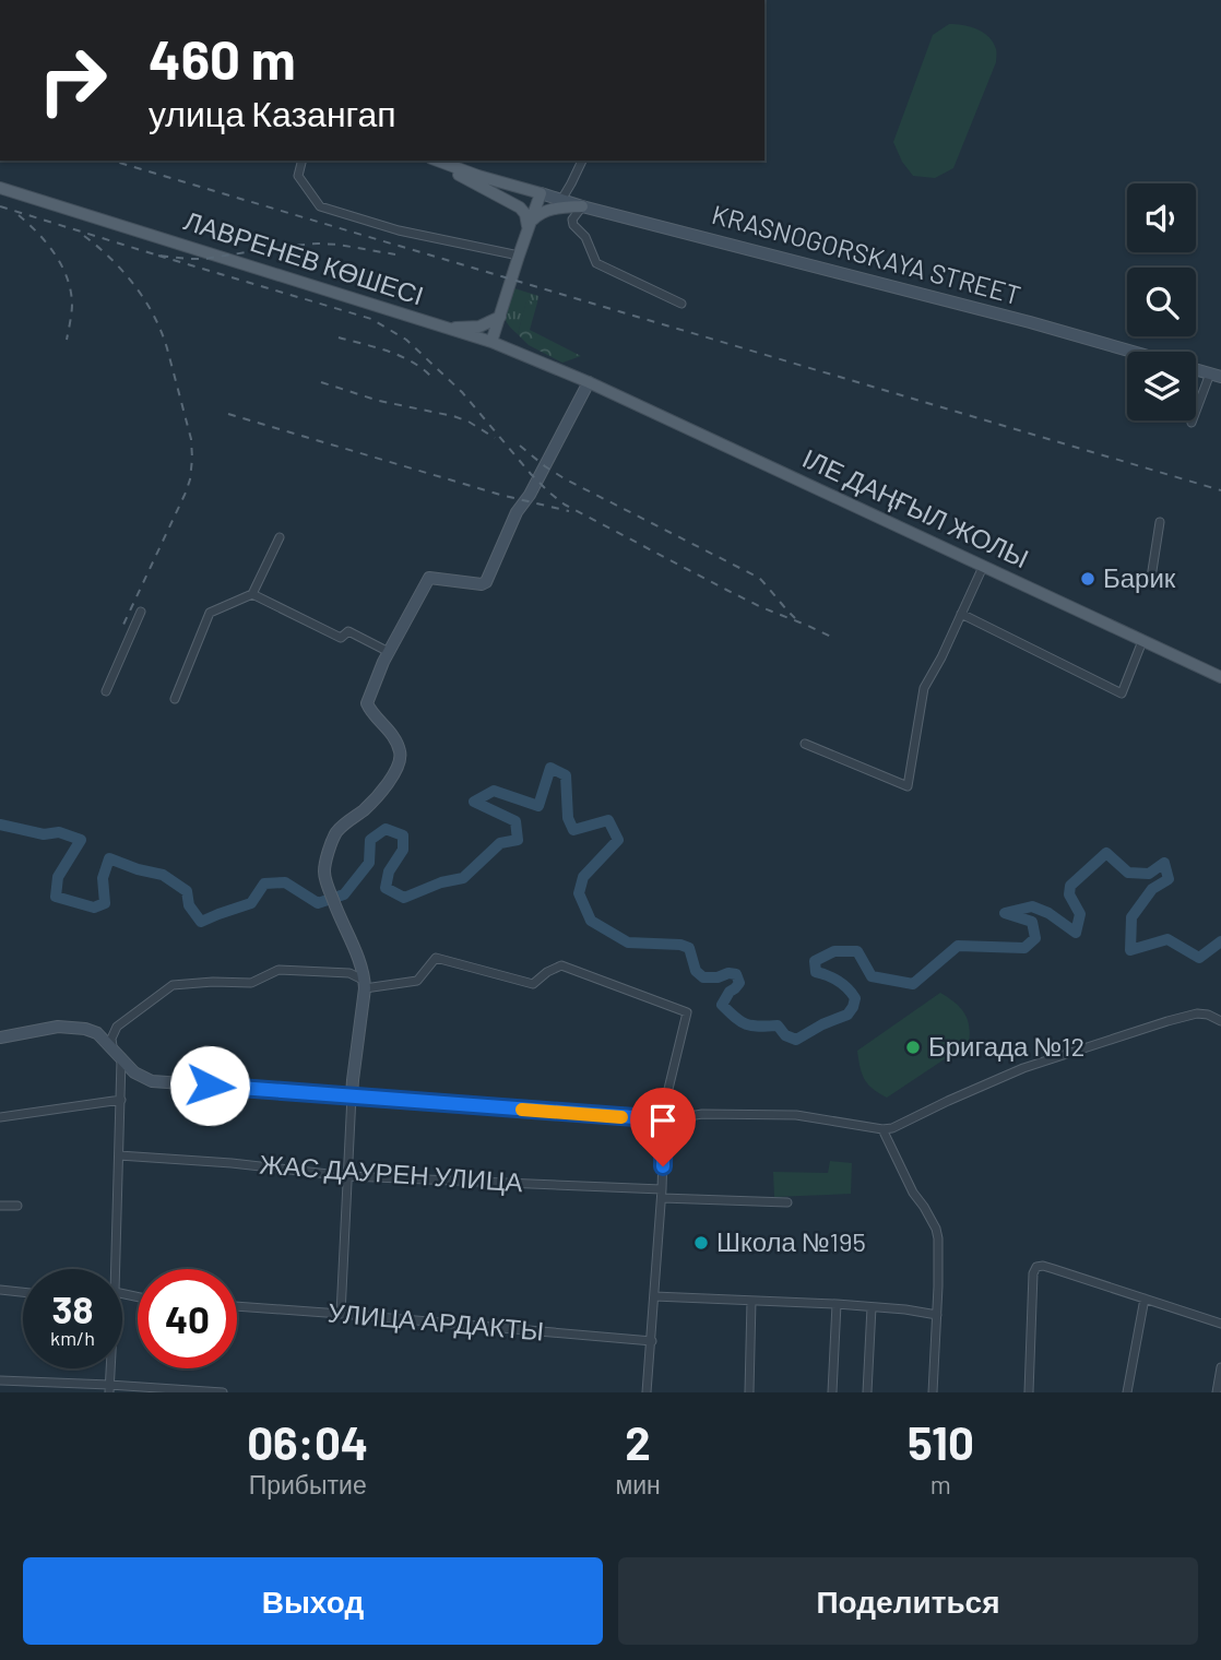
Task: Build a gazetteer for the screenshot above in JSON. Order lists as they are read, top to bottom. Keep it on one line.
{"streets":{"main road":["ЛАВРЕНЕВ КӨШЕСІ","ІЛЕ ДАҢҒЫЛ ЖОЛЫ"],"street":["KRASNOGORSKAYA STREET","ЖАС ДАУРЕН УЛИЦА","УЛИЦА АРДАКТЫ"]},"crossings":[["ЛАВРЕНЕВ КӨШЕСІ","ІЛЕ ДАҢҒЫЛ ЖОЛЫ"]],"places":["Барик","Бригада №12","Школа №195"],"page":{"turn":["460 m","улица Казангап"],"speed":"38 km/h","limit":"40","eta":["06:04","Прибытие","2","мин","510","m"],"buttons":["Выход","Поделиться"]}}
